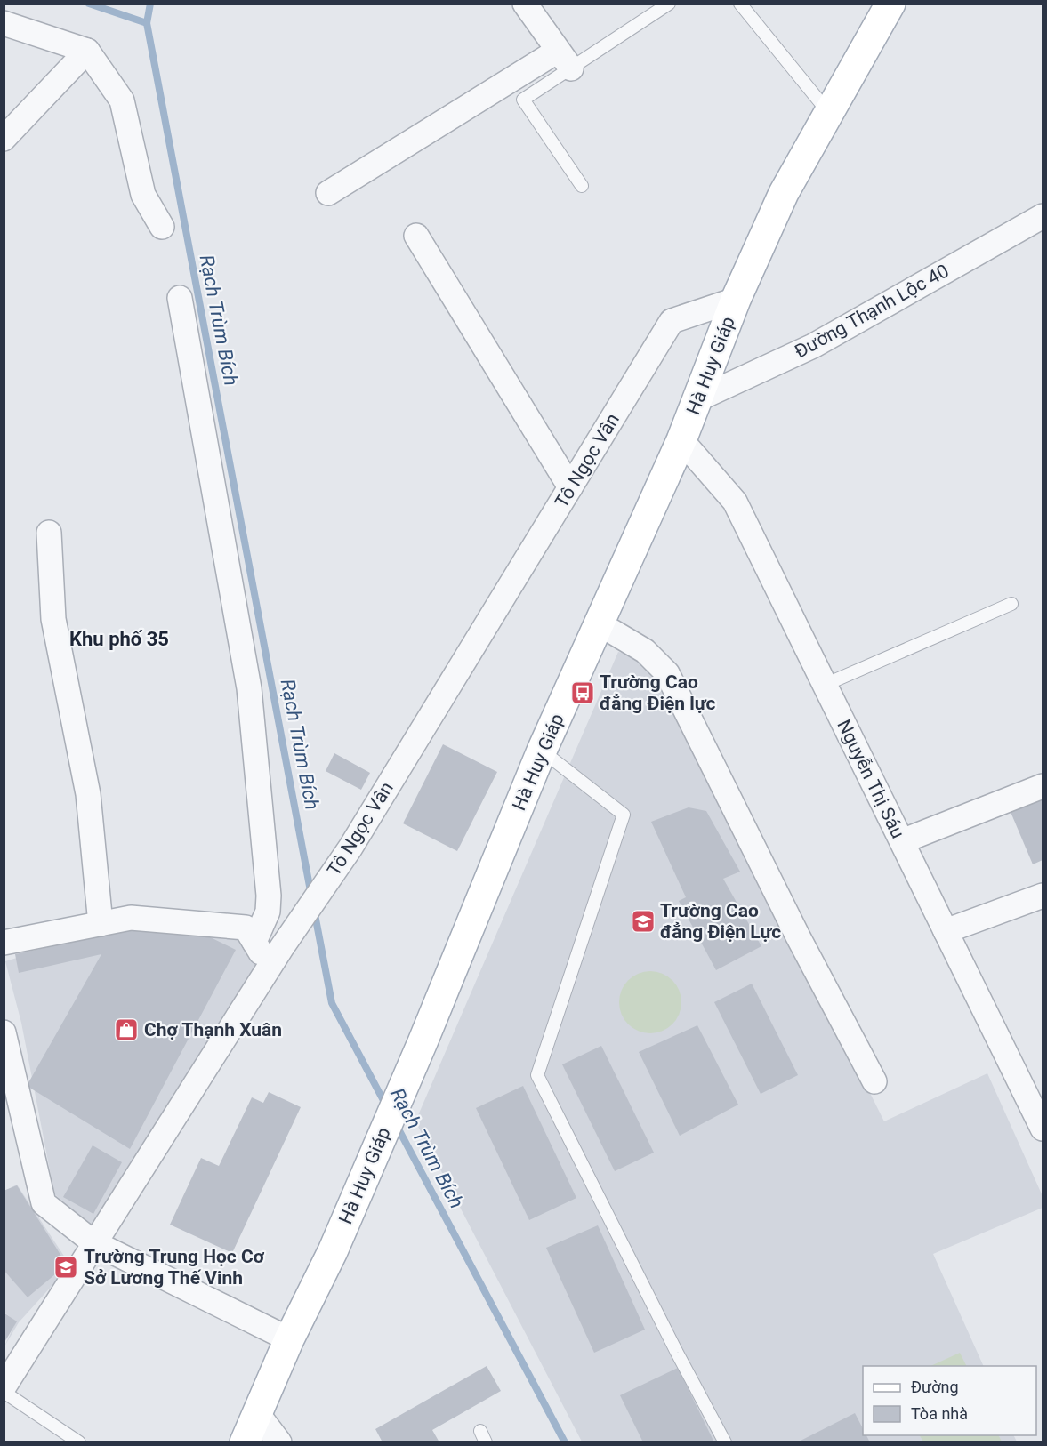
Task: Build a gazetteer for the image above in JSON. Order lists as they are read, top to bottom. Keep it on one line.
{"streets":{"main road":["Hà Huy Giáp"],"street":["Đường Thạnh Lộc 40","Tô Ngọc Vân","Nguyễn Thị Sáu"]},"crossings":[["Đường Thạnh Lộc 40","Hà Huy Giáp"],["Hà Huy Giáp","Tô Ngọc Vân"],["Hà Huy Giáp","Nguyễn Thị Sáu"]],"districts":["Khu phố 35"],"water":["Rạch Trùm Bích"],"places":{"bus stop":["Trường Cao đẳng Điện lực"],"school or university":["Trường Cao đẳng Điện Lực","Trường Trung Học Cơ Sở Lương Thế Vinh"],"shop":["Chợ Thạnh Xuân"]},"legend":["Đường","Tòa nhà"]}
